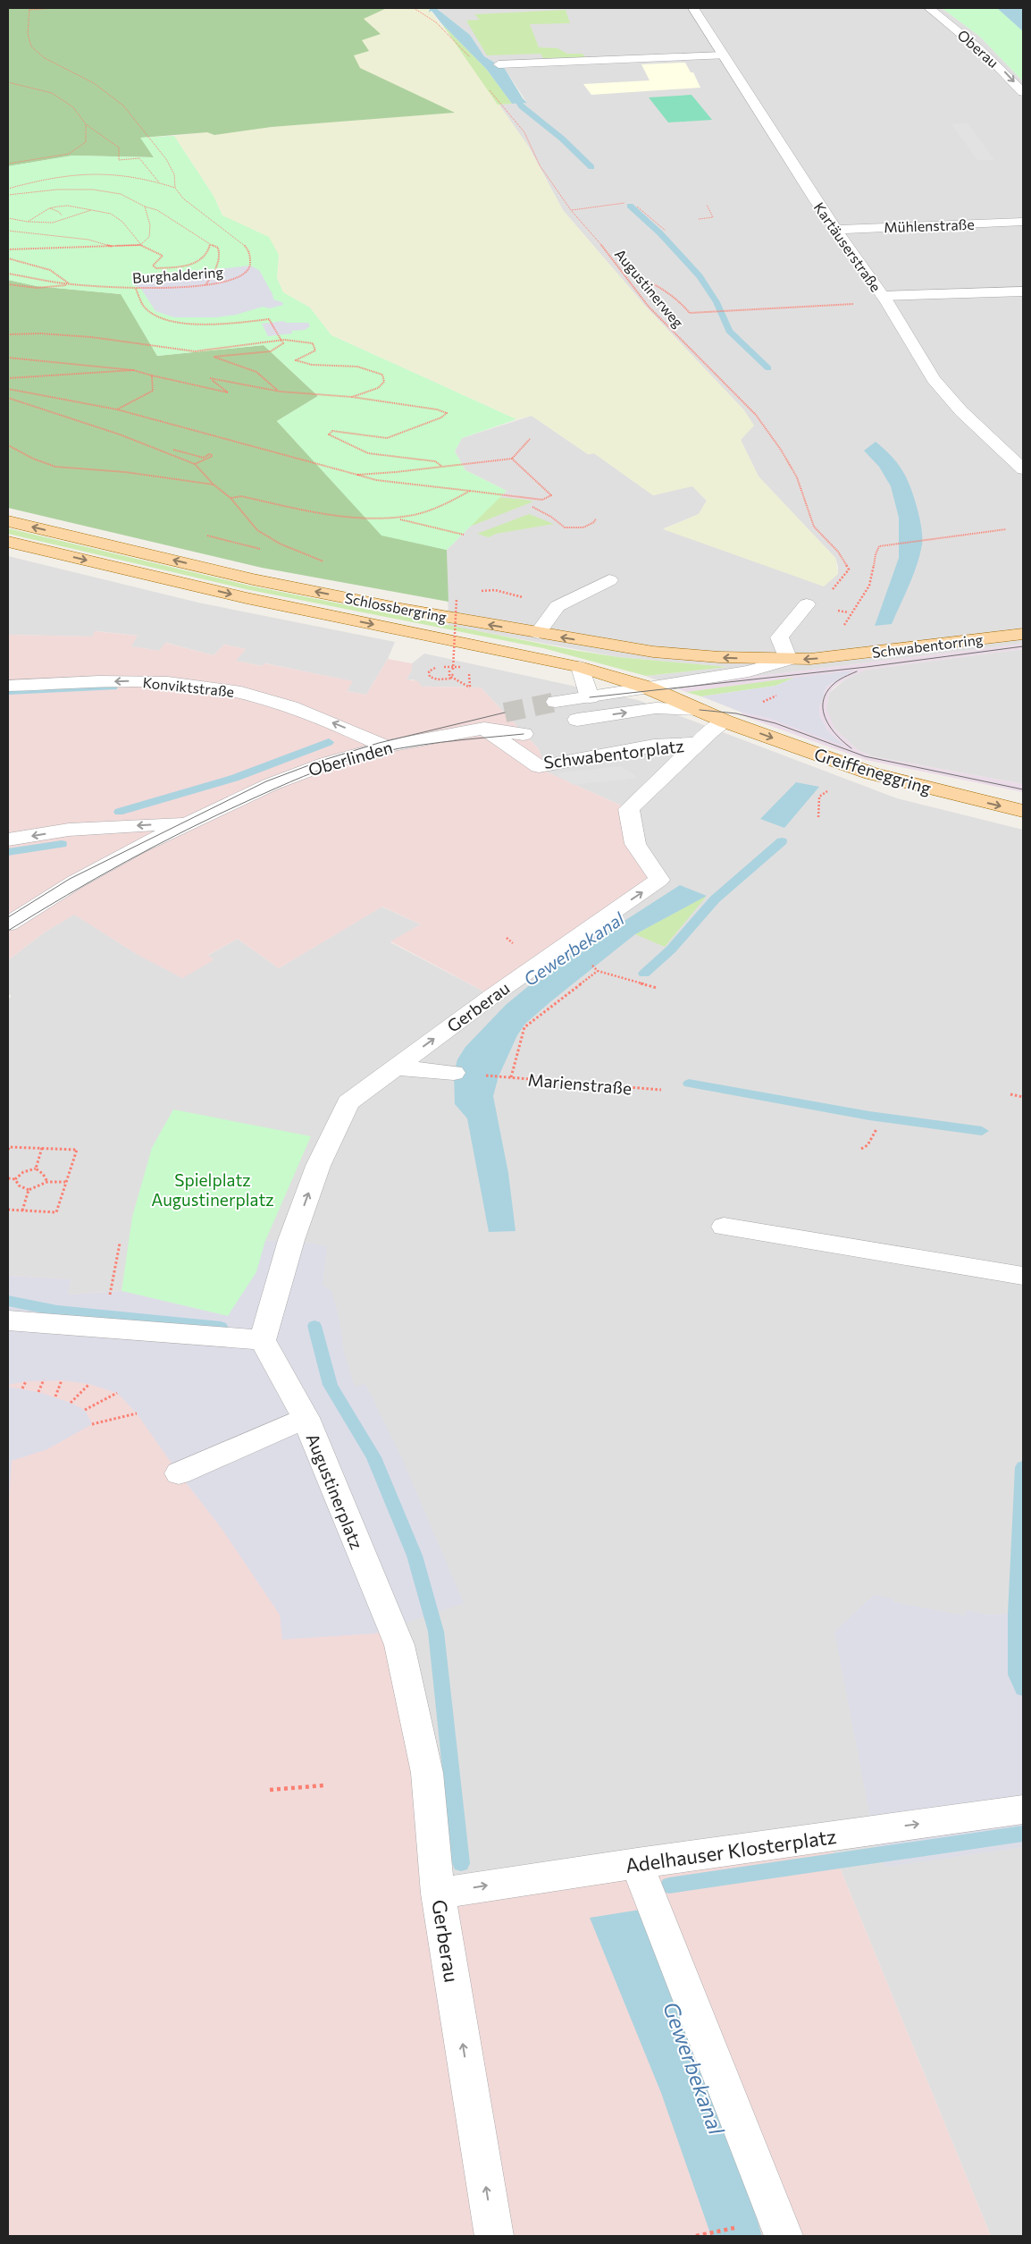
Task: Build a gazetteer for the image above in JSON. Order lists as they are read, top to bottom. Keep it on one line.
{"streets":{"main road":["Schlossbergring","Schwabentorring","Greiffeneggring"],"street":["Oberau","Mühlenstraße","Kartäuserstraße","Konviktstraße","Schwabentorplatz","Oberlinden","Gerberau","Augustinerplatz","Adelhauser Klosterplatz"],"path":["Burghaldering","Augustinerweg","Marienstraße"]},"crossings":[["Mühlenstraße","Kartäuserstraße"],["Konviktstraße","Oberlinden"],["Schwabentorplatz","Oberlinden"],["Schwabentorplatz","Greiffeneggring"],["Schwabentorplatz","Gerberau"],["Gerberau","Augustinerplatz"],["Gerberau","Adelhauser Klosterplatz"]],"one_way":["Oberau","Greiffeneggring","Gerberau","Adelhauser Klosterplatz"],"water":["Gewerbekanal"],"parks":["Spielplatz Augustinerplatz"]}
